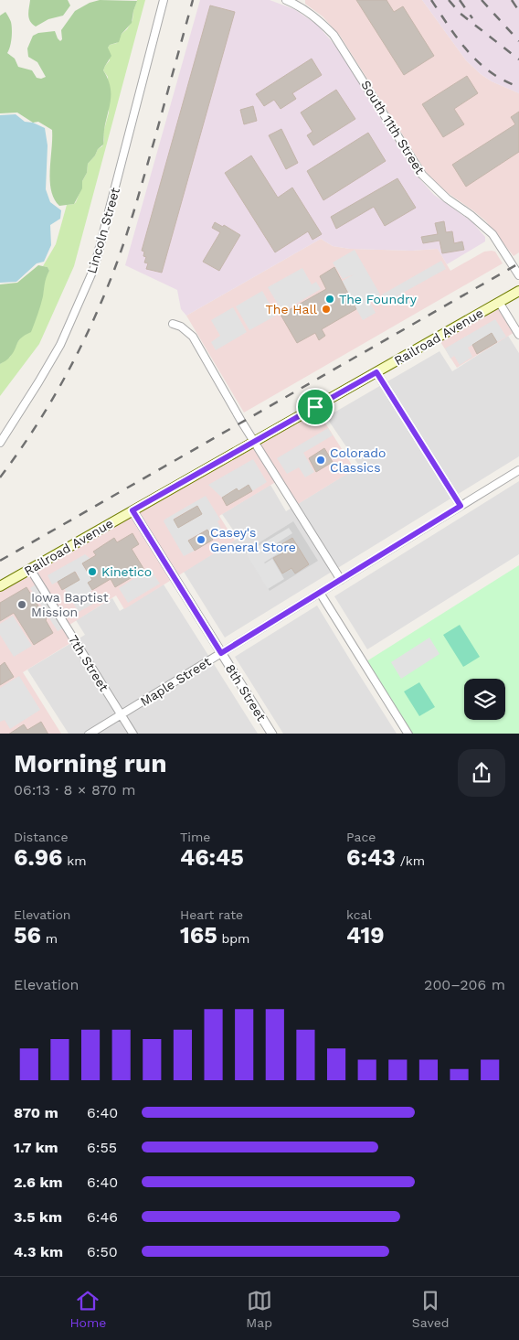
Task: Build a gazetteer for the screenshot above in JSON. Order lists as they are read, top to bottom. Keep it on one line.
{"streets":{"main road":["Railroad Avenue"],"street":["South 11th Street","Lincoln Street","7th Street","Maple Street","8th Street"]},"crossings":[["Railroad Avenue","7th Street"],["Railroad Avenue","8th Street"],["7th Street","Maple Street"],["Maple Street","8th Street"]],"places":["The Foundry","The Hall","Colorado Classics","Casey's General Store","Kinetico","Iowa Baptist Mission"],"page":{"heading":["Morning run","06:13 · 8 × 870 m"],"stats":[["Distance","6.96 km"],["Time","46:45"],["Pace","6:43 /km"],["Elevation","56 m"],["Heart rate","165 bpm"],["kcal","419"]],"chart":["Elevation","200–206 m"],"list":[{"name":"870 m","note":"6:40"},{"name":"1.7 km","note":"6:55"},{"name":"2.6 km","note":"6:40"},{"name":"3.5 km","note":"6:46"},{"name":"4.3 km","note":"6:50"}],"tabs":["Home","Map","Saved"]}}
